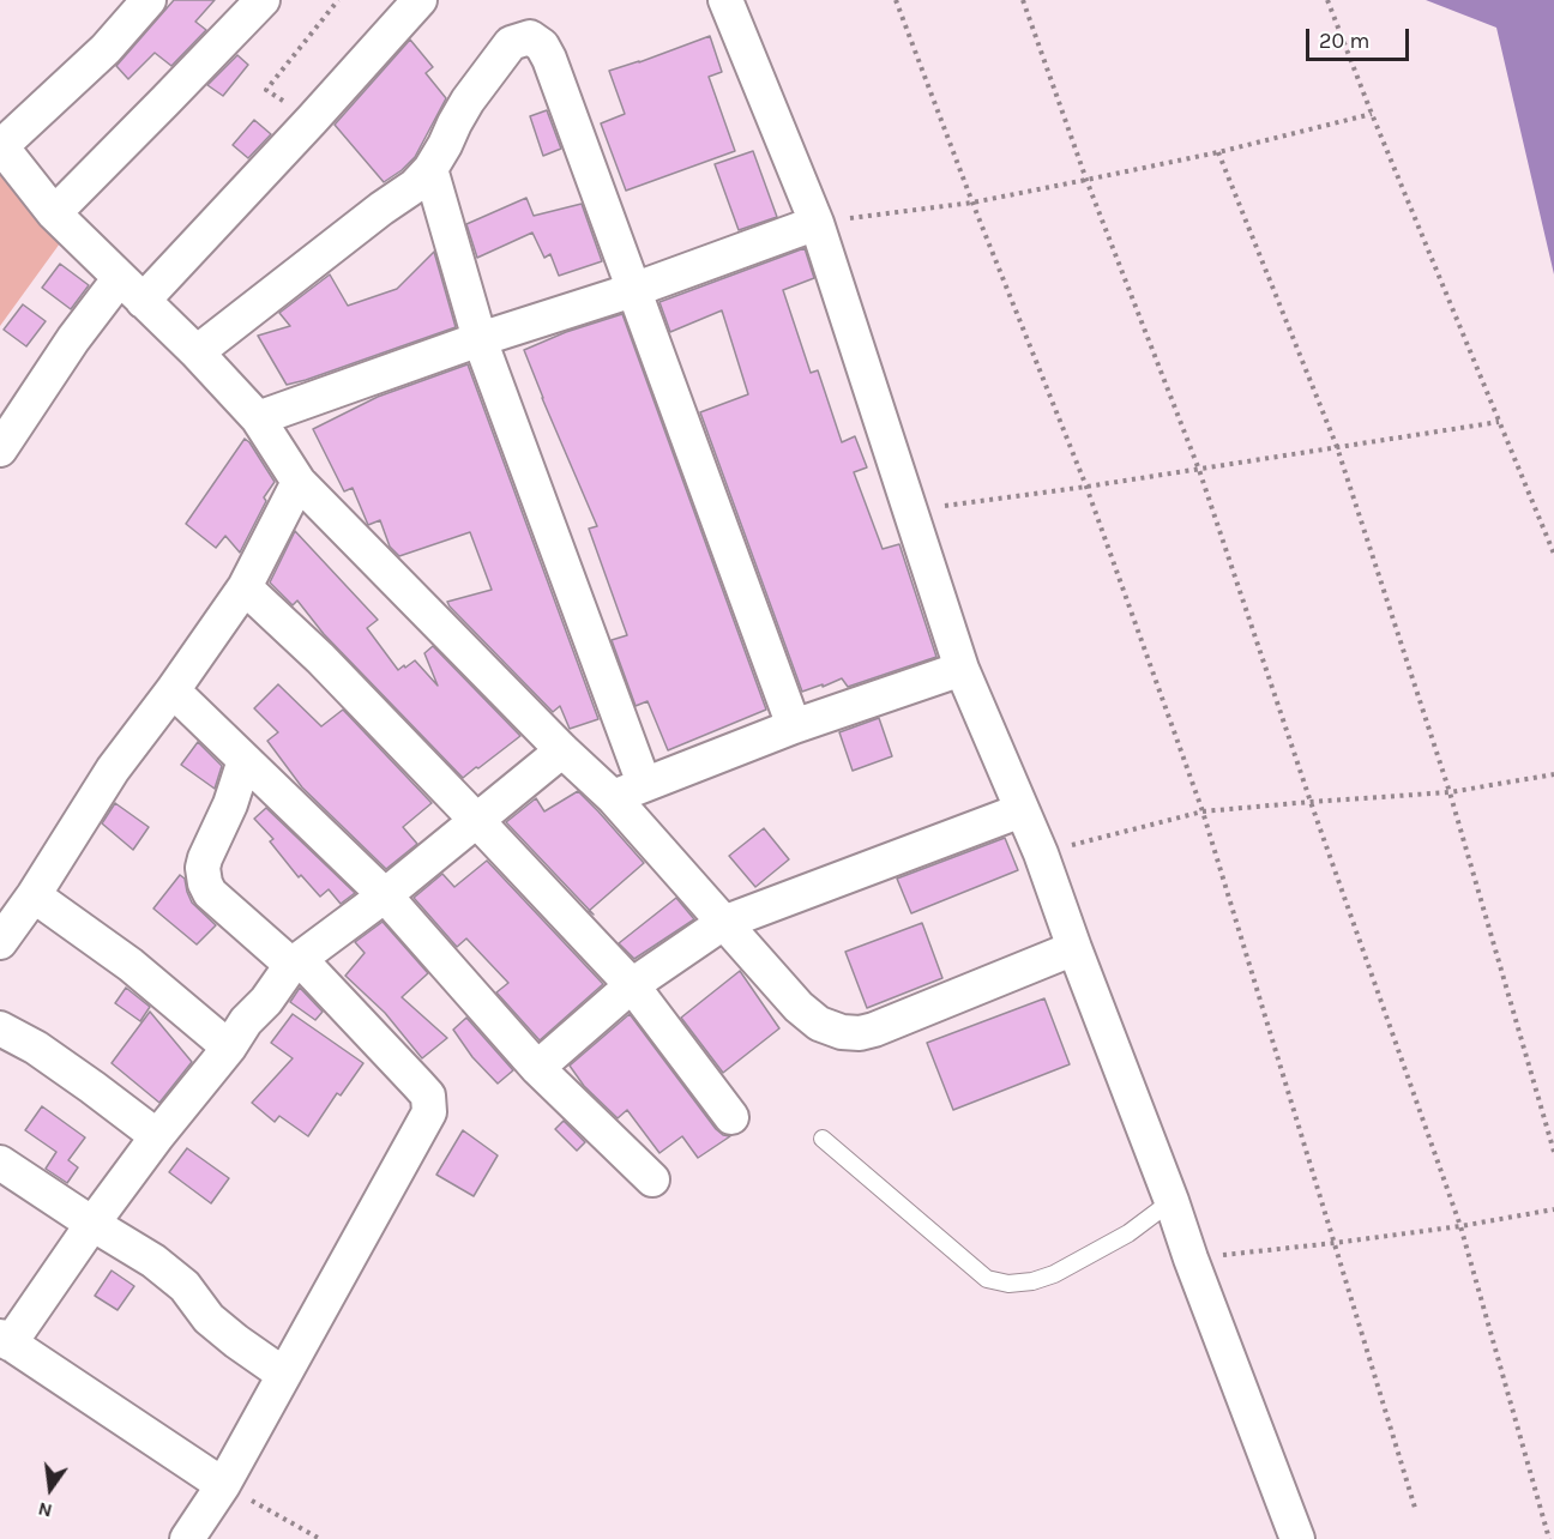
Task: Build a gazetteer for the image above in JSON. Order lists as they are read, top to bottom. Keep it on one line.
{"scale_bar":"20 m","north":"bottom"}
